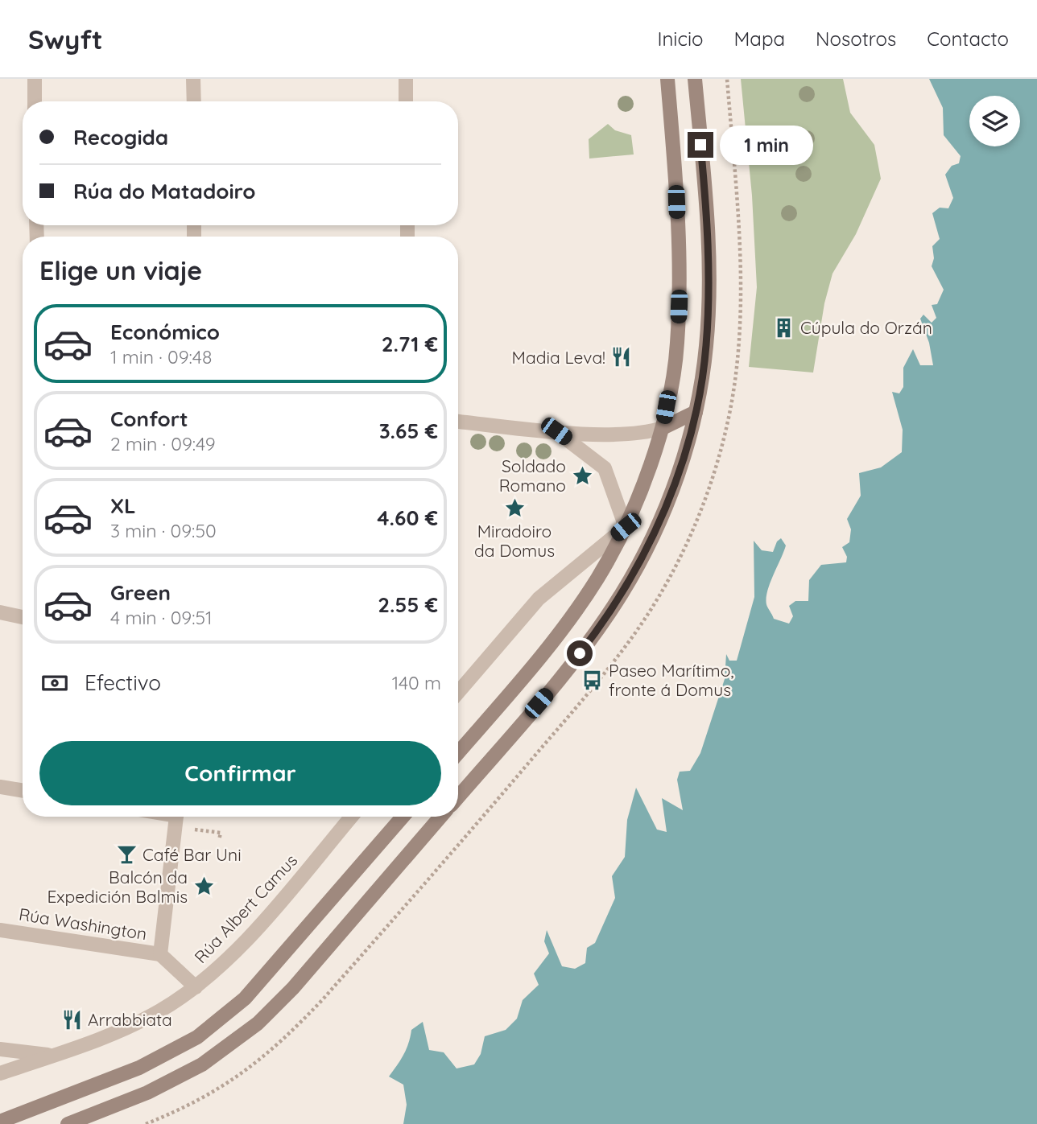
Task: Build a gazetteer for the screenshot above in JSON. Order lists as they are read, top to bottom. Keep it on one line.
{"streets":{"street":["Rúa Albert Camus","Rúa Washington"]},"places":{"building":["Cúpula do Orzán"],"restaurant":["Madia Leva!","Arrabbiata"],"place":["Soldado Romano","Miradoiro da Domus","Balcón da Expedición Balmis"],"bus stop":["Paseo Marítimo, fronte á Domus"],"bar":["Café Bar Uni"]},"page":{"header":"Swyft","nav":["Inicio","Mapa","Nosotros","Contacto"],"banner":["Recogida","Rúa do Matadoiro"],"bubble":"1 min","heading":"Elige un viaje","list":[{"name":"Económico","note":"1 min · 09:48","value":"2.71 €"},{"name":"Confort","note":"2 min · 09:49","value":"3.65 €"},{"name":"XL","note":"3 min · 09:50","value":"4.60 €"},{"name":"Green","note":"4 min · 09:51","value":"2.55 €"}],"pay":["Efectivo","140 m"],"buttons":"Confirmar"}}
